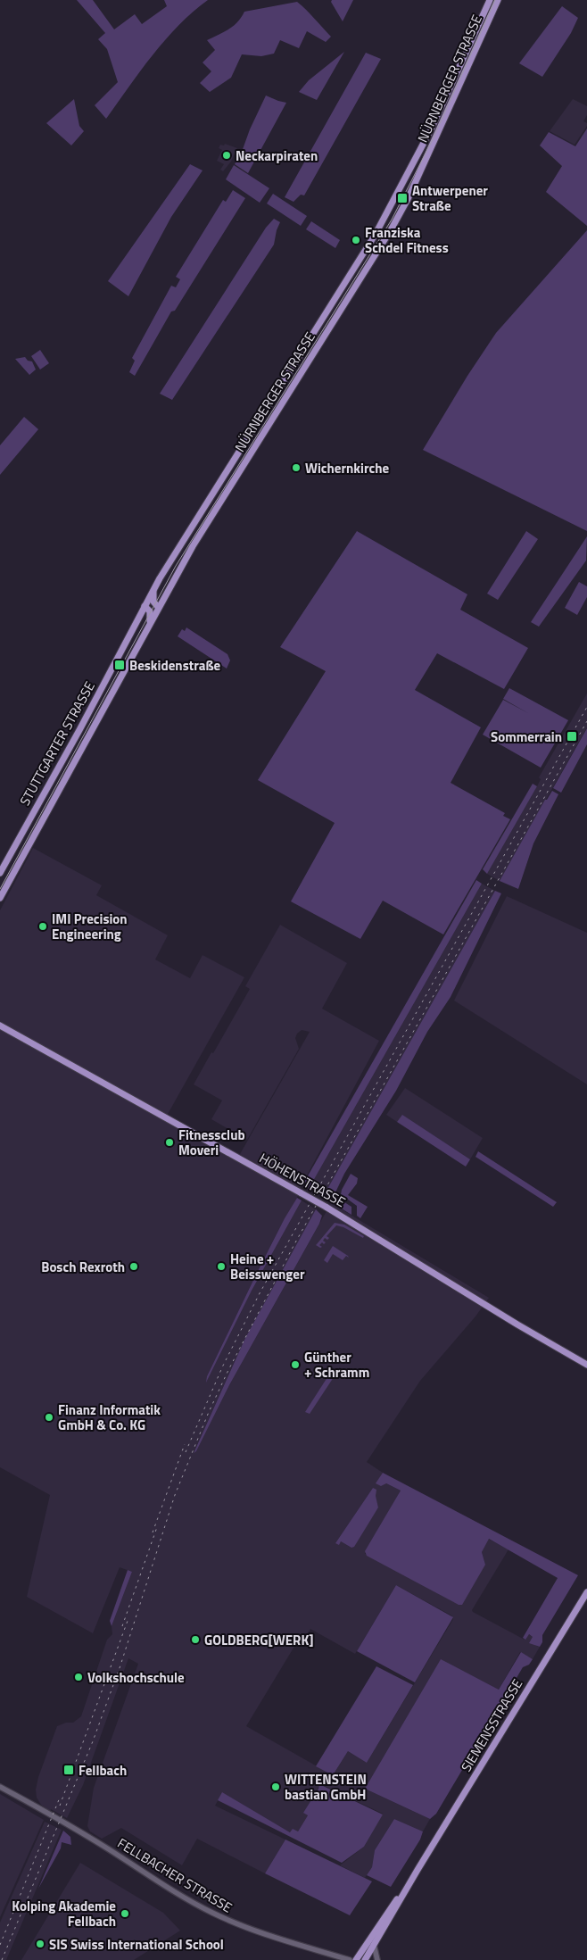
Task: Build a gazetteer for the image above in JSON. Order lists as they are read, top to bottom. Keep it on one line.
{"streets":{"main road":["NÜRNBERGER STRASSE","STUTTGARTER STRASSE","HÖHENSTRASSE","SIEMENSSTRASSE"],"street":["FELLBACHER STRASSE"]},"crossings":[["NÜRNBERGER STRASSE","STUTTGARTER STRASSE"]],"places":{"other":["Neckarpiraten","Franziska Schdel Fitness","Wichernkirche","IMI Precision Engineering","Fitnessclub Moveri","Bosch Rexroth","Heine + Beisswenger","Günther + Schramm","Finanz Informatik GmbH & Co. KG","GOLDBERG[WERK]","Volkshochschule","WITTENSTEIN bastian GmbH","Kolping Akademie Fellbach","SIS Swiss International School"],"transit":["Antwerpener Straße","Beskidenstraße","Sommerrain","Fellbach"]}}
